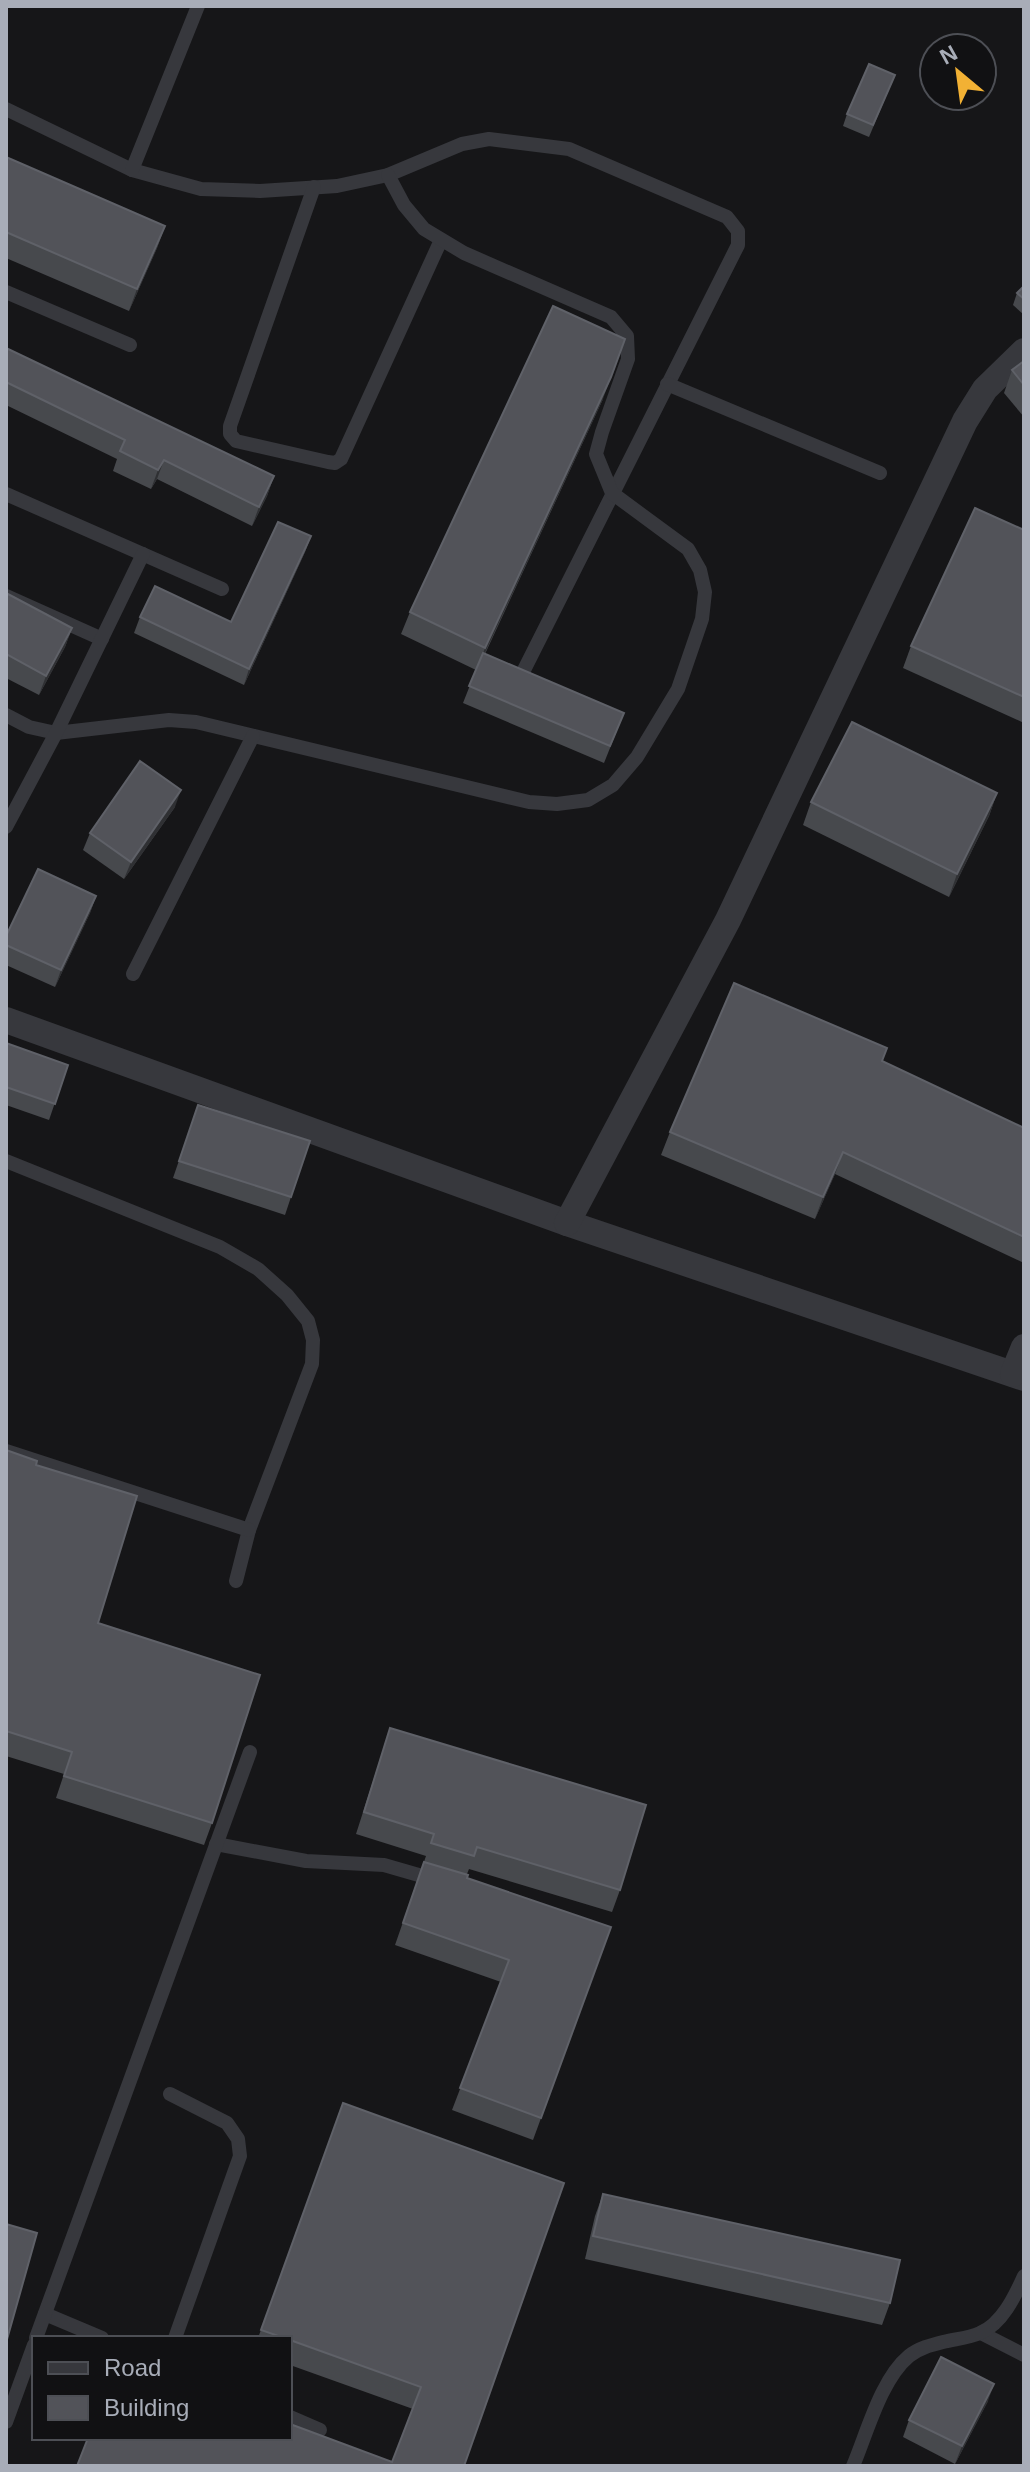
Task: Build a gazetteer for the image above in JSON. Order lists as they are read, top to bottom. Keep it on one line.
{"legend":["Road","Building"],"north":"top left"}
